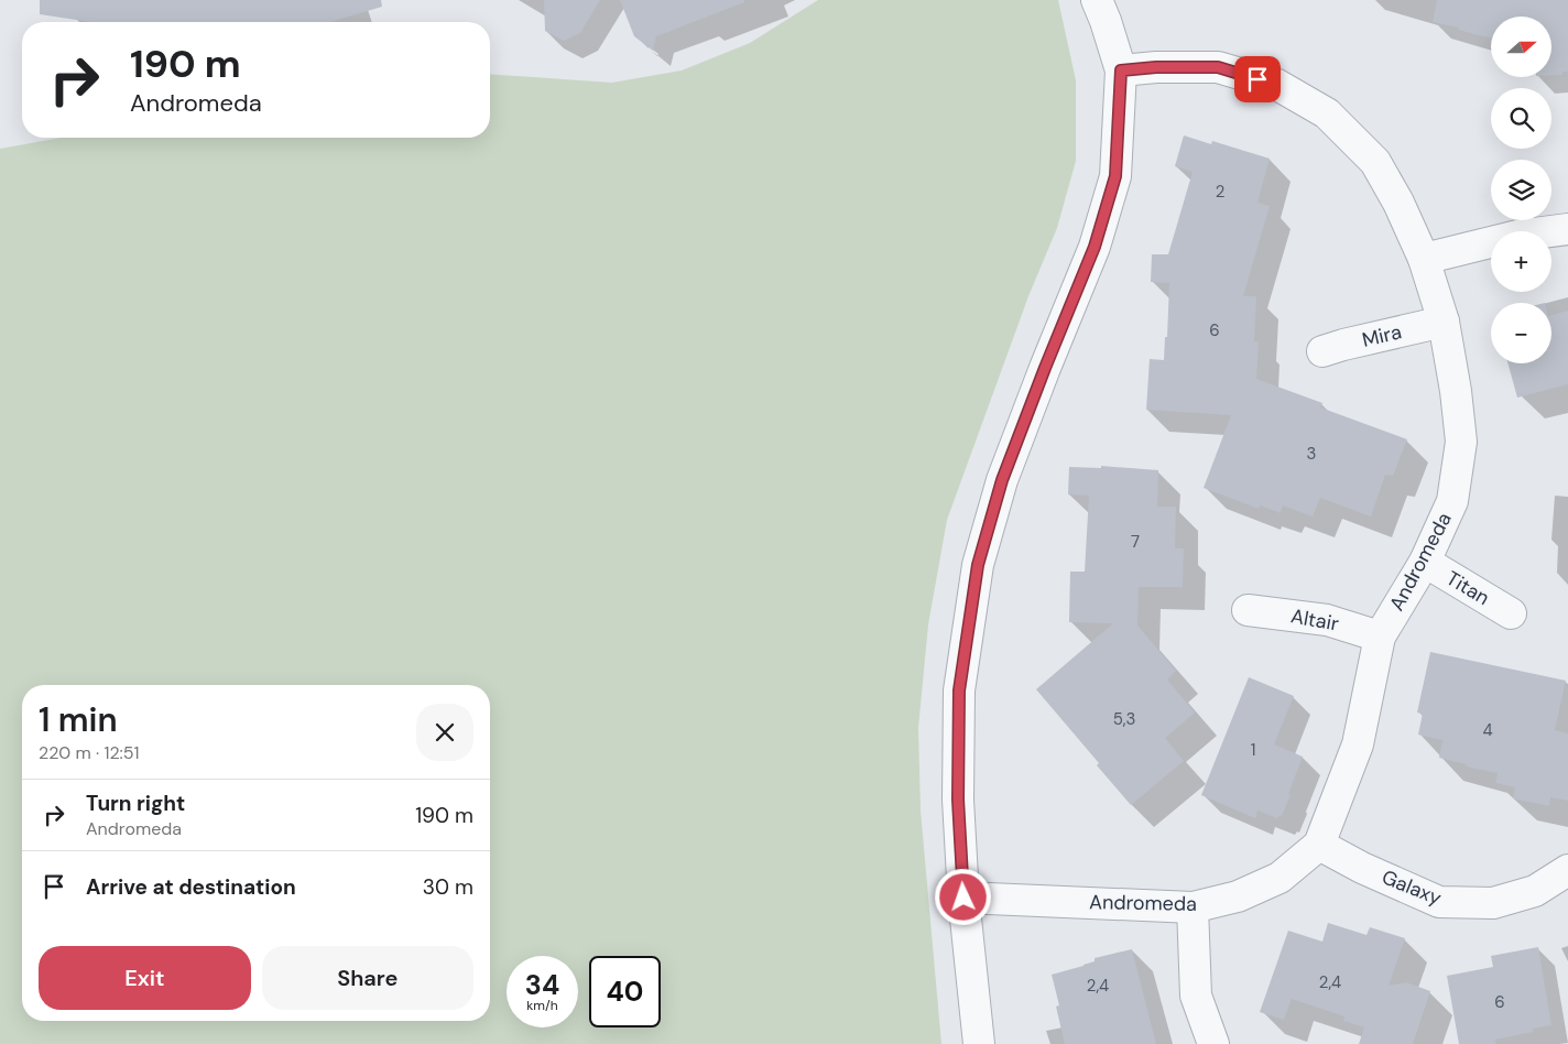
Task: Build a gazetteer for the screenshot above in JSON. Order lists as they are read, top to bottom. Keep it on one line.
{"streets":{"street":["Mira","Andromeda","Titan","Altair","Galaxy"]},"crossings":[["Mira","Andromeda"],["Andromeda","Titan"],["Andromeda","Altair"],["Andromeda","Galaxy"]],"house_numbers":["2","6","3","7","5,3","4","1","2,4","2,4","6"],"north":"right","page":{"map_buttons":["+","−"],"turn":["190 m","Andromeda"],"heading":["1 min","220 m · 12:51"],"list":[{"name":"Turn right","note":"Andromeda","value":"190 m"},{"name":"Arrive at destination","value":"30 m"}],"buttons":["Exit","Share"],"speed":"34 km/h","limit":"40"}}
